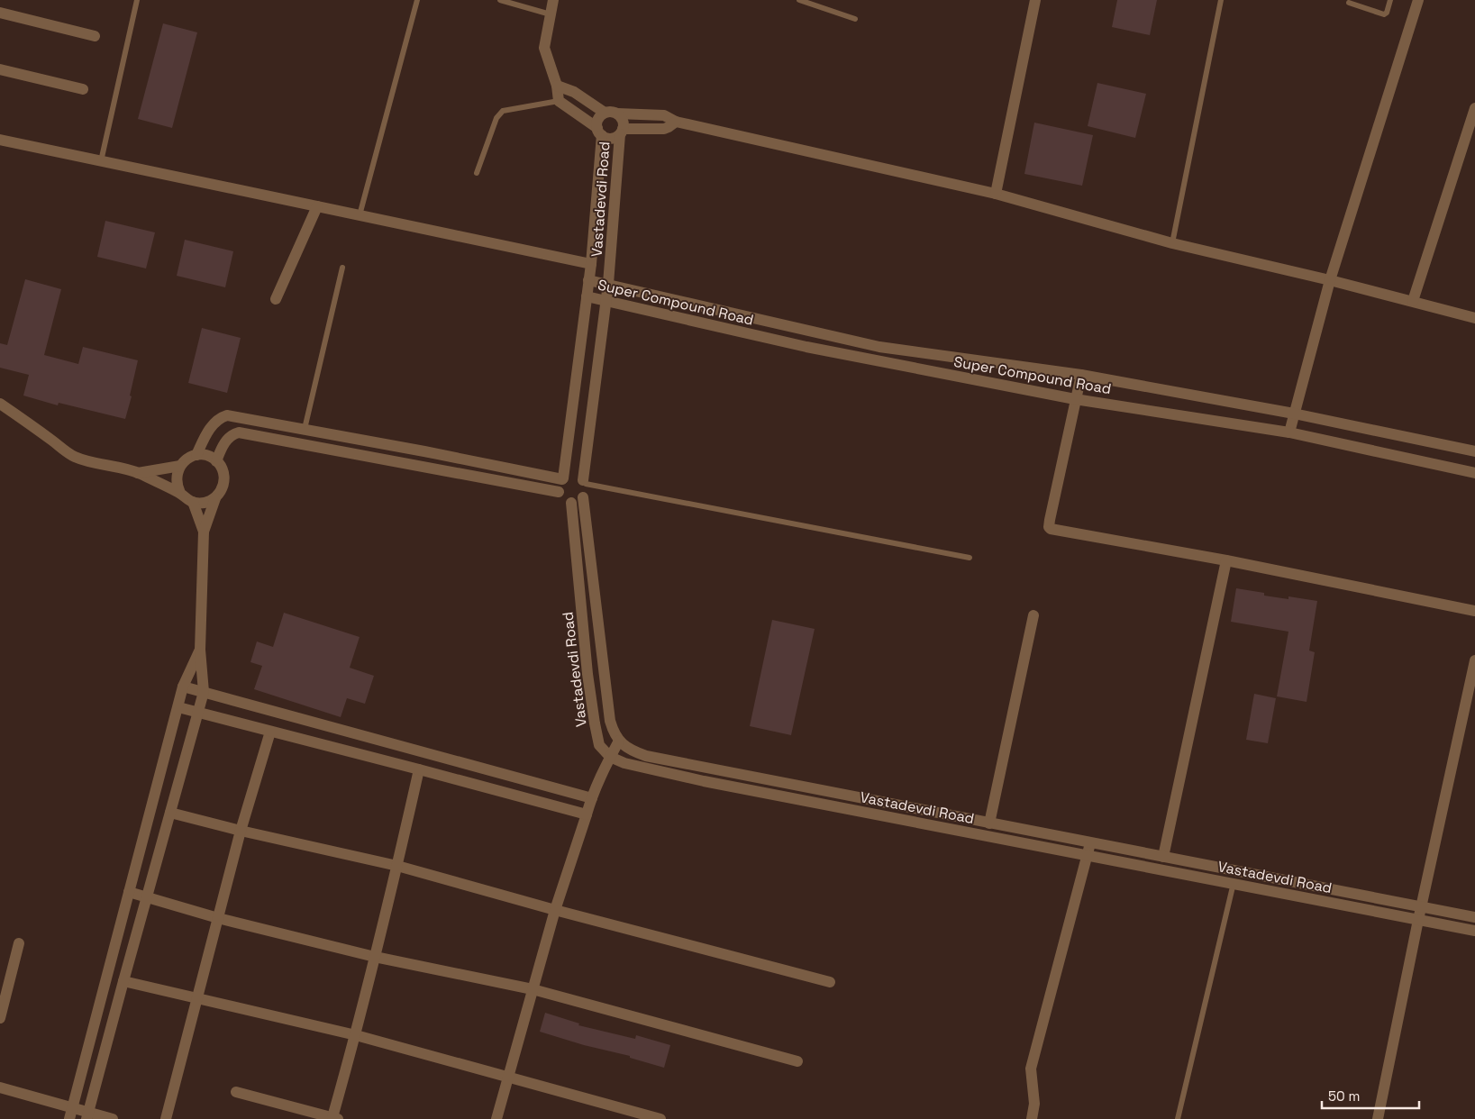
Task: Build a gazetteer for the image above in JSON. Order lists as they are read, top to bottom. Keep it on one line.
{"streets":{"street":["Vastadevdi Road","Super Compound Road"]},"crossings":[["Vastadevdi Road","Super Compound Road"]],"scale_bar":"50 m"}
